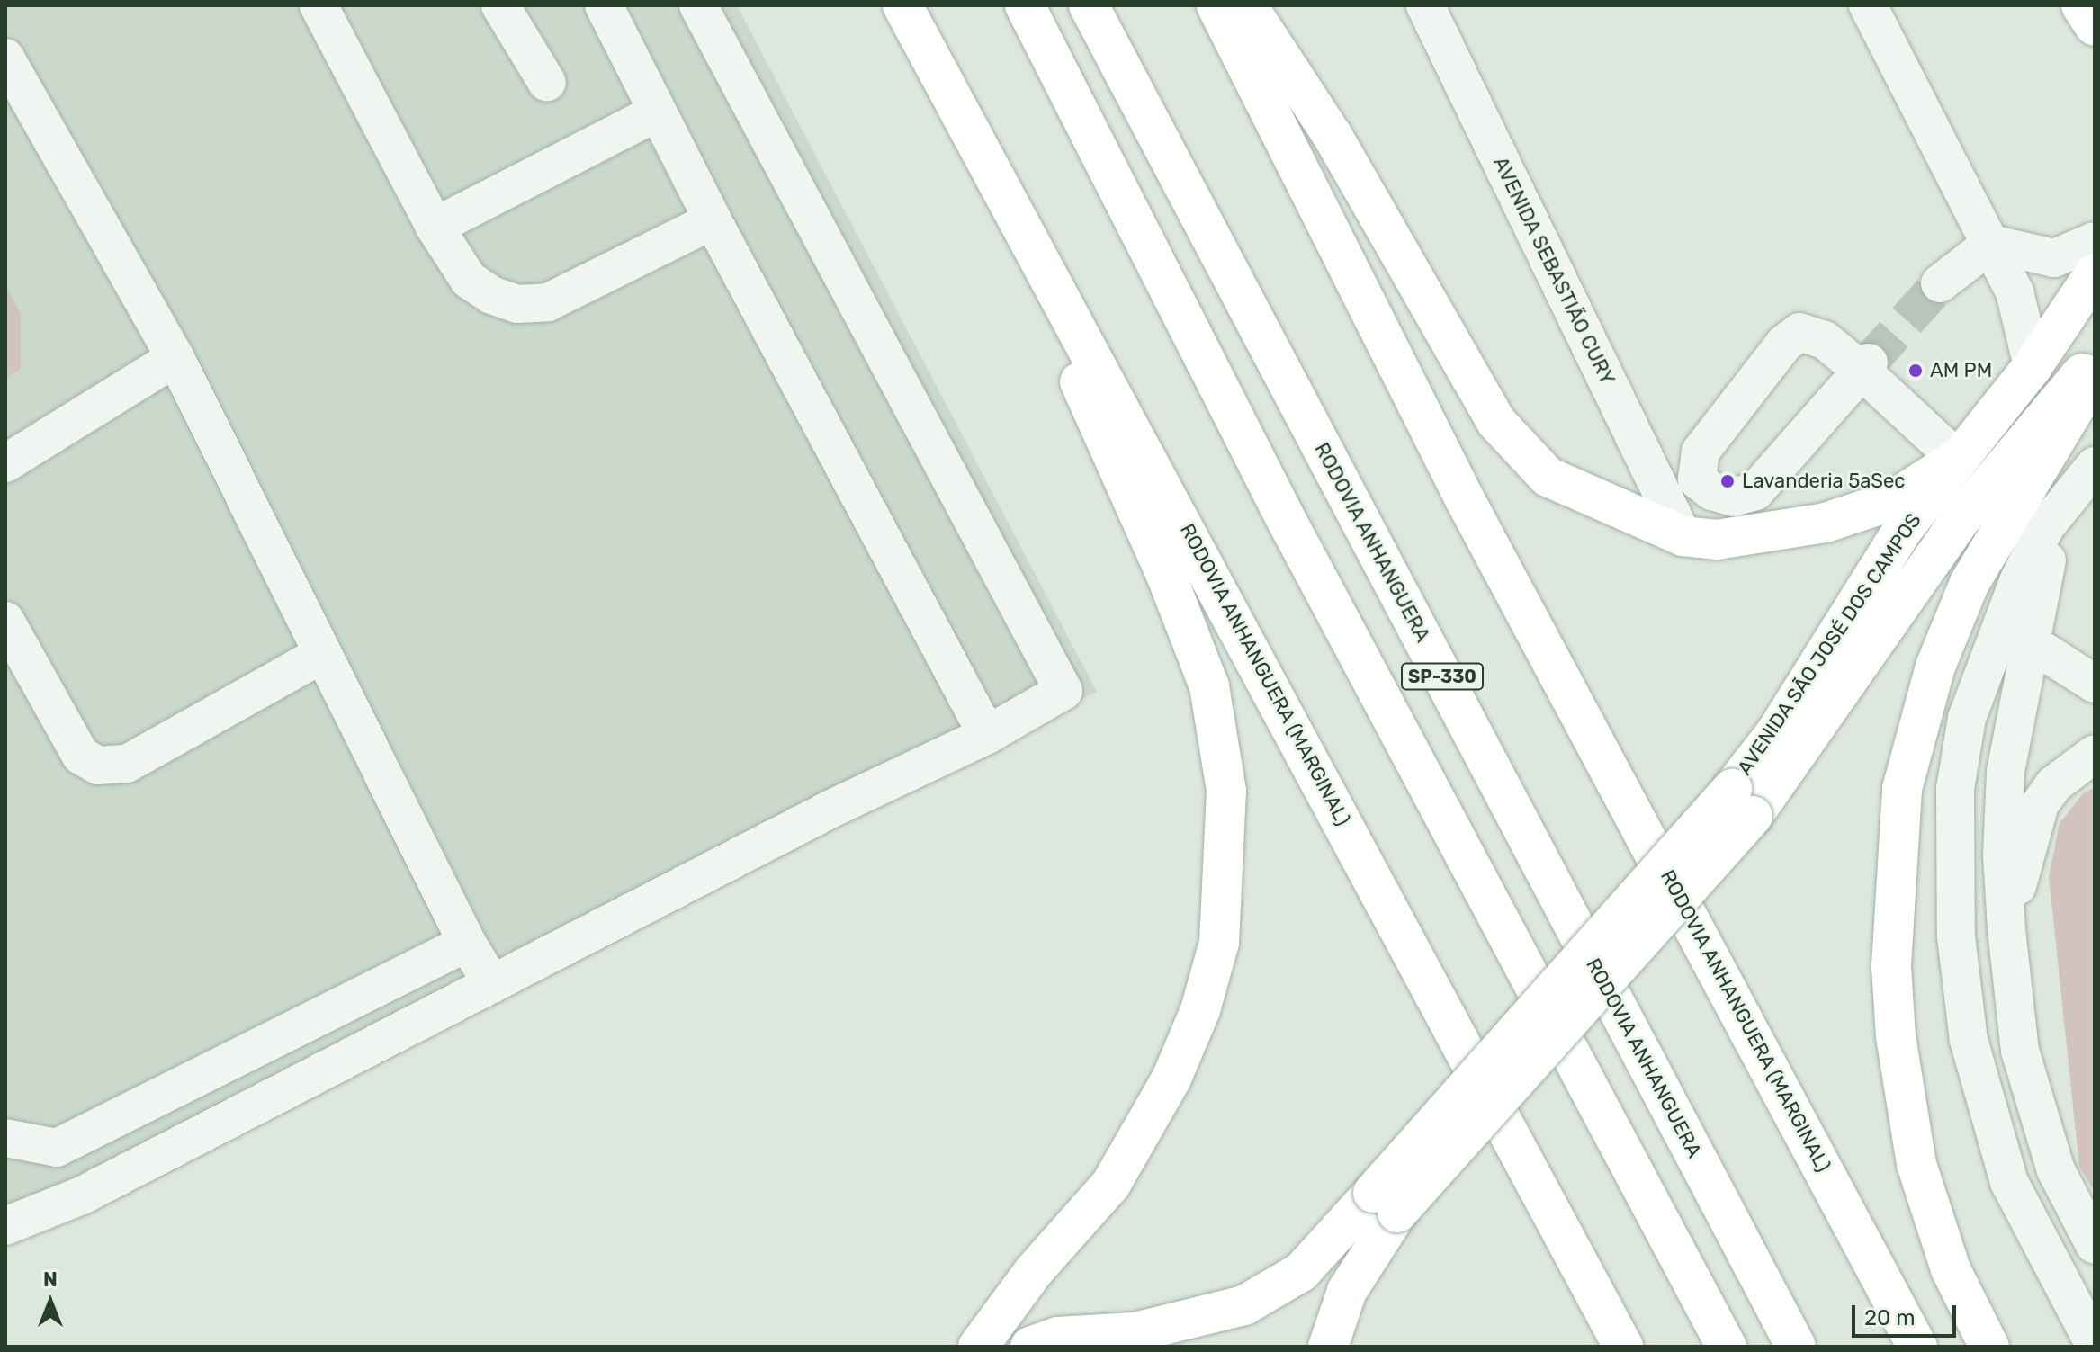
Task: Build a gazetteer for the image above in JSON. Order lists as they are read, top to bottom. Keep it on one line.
{"streets":{"main road":["RODOVIA ANHANGUERA","AVENIDA SÃO JOSÉ DOS CAMPOS","RODOVIA ANHANGUERA (MARGINAL)","SP-330"],"street":["AVENIDA SEBASTIÃO CURY"]},"places":["AM PM","Lavanderia 5aSec"],"scale_bar":"20 m","north":"top"}
